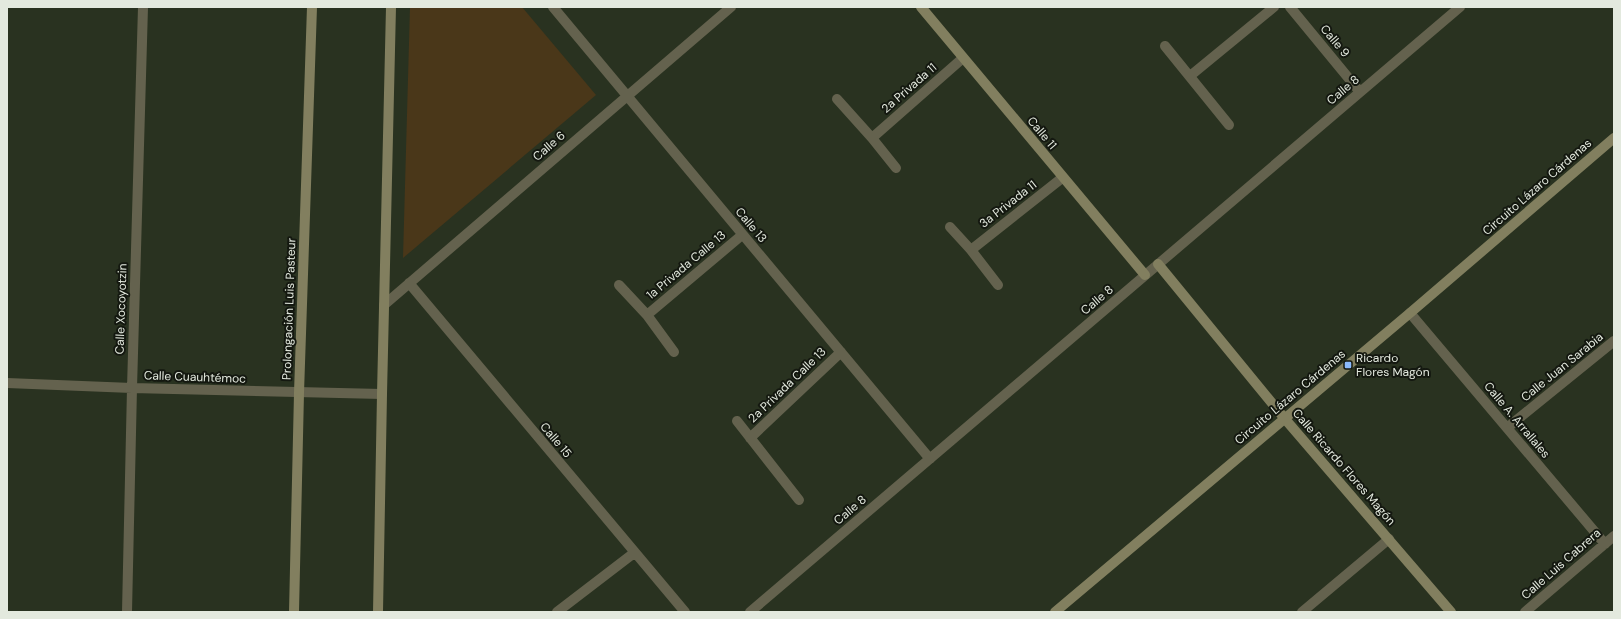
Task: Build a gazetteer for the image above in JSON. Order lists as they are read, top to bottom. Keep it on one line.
{"streets":{"street":["Calle 9","2a Privada 11","Calle 8","Calle 11","Calle 6","Circuito Lázaro Cárdenas","3a Privada 11","Calle 13","1a Privada Calle 13","Calle Xocoyotzin","Prolongación Luis Pasteur","Calle Juan Sarabia","Calle Cuauhtémoc","2a Privada Calle 13","Calle A. Arrallales","Calle 15","Calle Ricardo Flores Magón","Calle Luis Cabrera"]},"crossings":[["Calle 9","Calle 8"],["2a Privada 11","Calle 11"],["Calle 8","Calle 11"],["Calle 8","Calle 13"],["Calle 8","Calle Ricardo Flores Magón"],["Calle 11","3a Privada 11"],["Calle 6","Calle 13"],["Calle 6","Calle 15"],["Circuito Lázaro Cárdenas","Calle A. Arrallales"],["Circuito Lázaro Cárdenas","Calle Ricardo Flores Magón"],["Calle 13","1a Privada Calle 13"],["Calle 13","2a Privada Calle 13"],["Calle Xocoyotzin","Calle Cuauhtémoc"],["Prolongación Luis Pasteur","Calle Cuauhtémoc"],["Calle Juan Sarabia","Calle A. Arrallales"],["Calle A. Arrallales","Calle Luis Cabrera"]],"places":{"transit":["Ricardo Flores Magón"]}}
